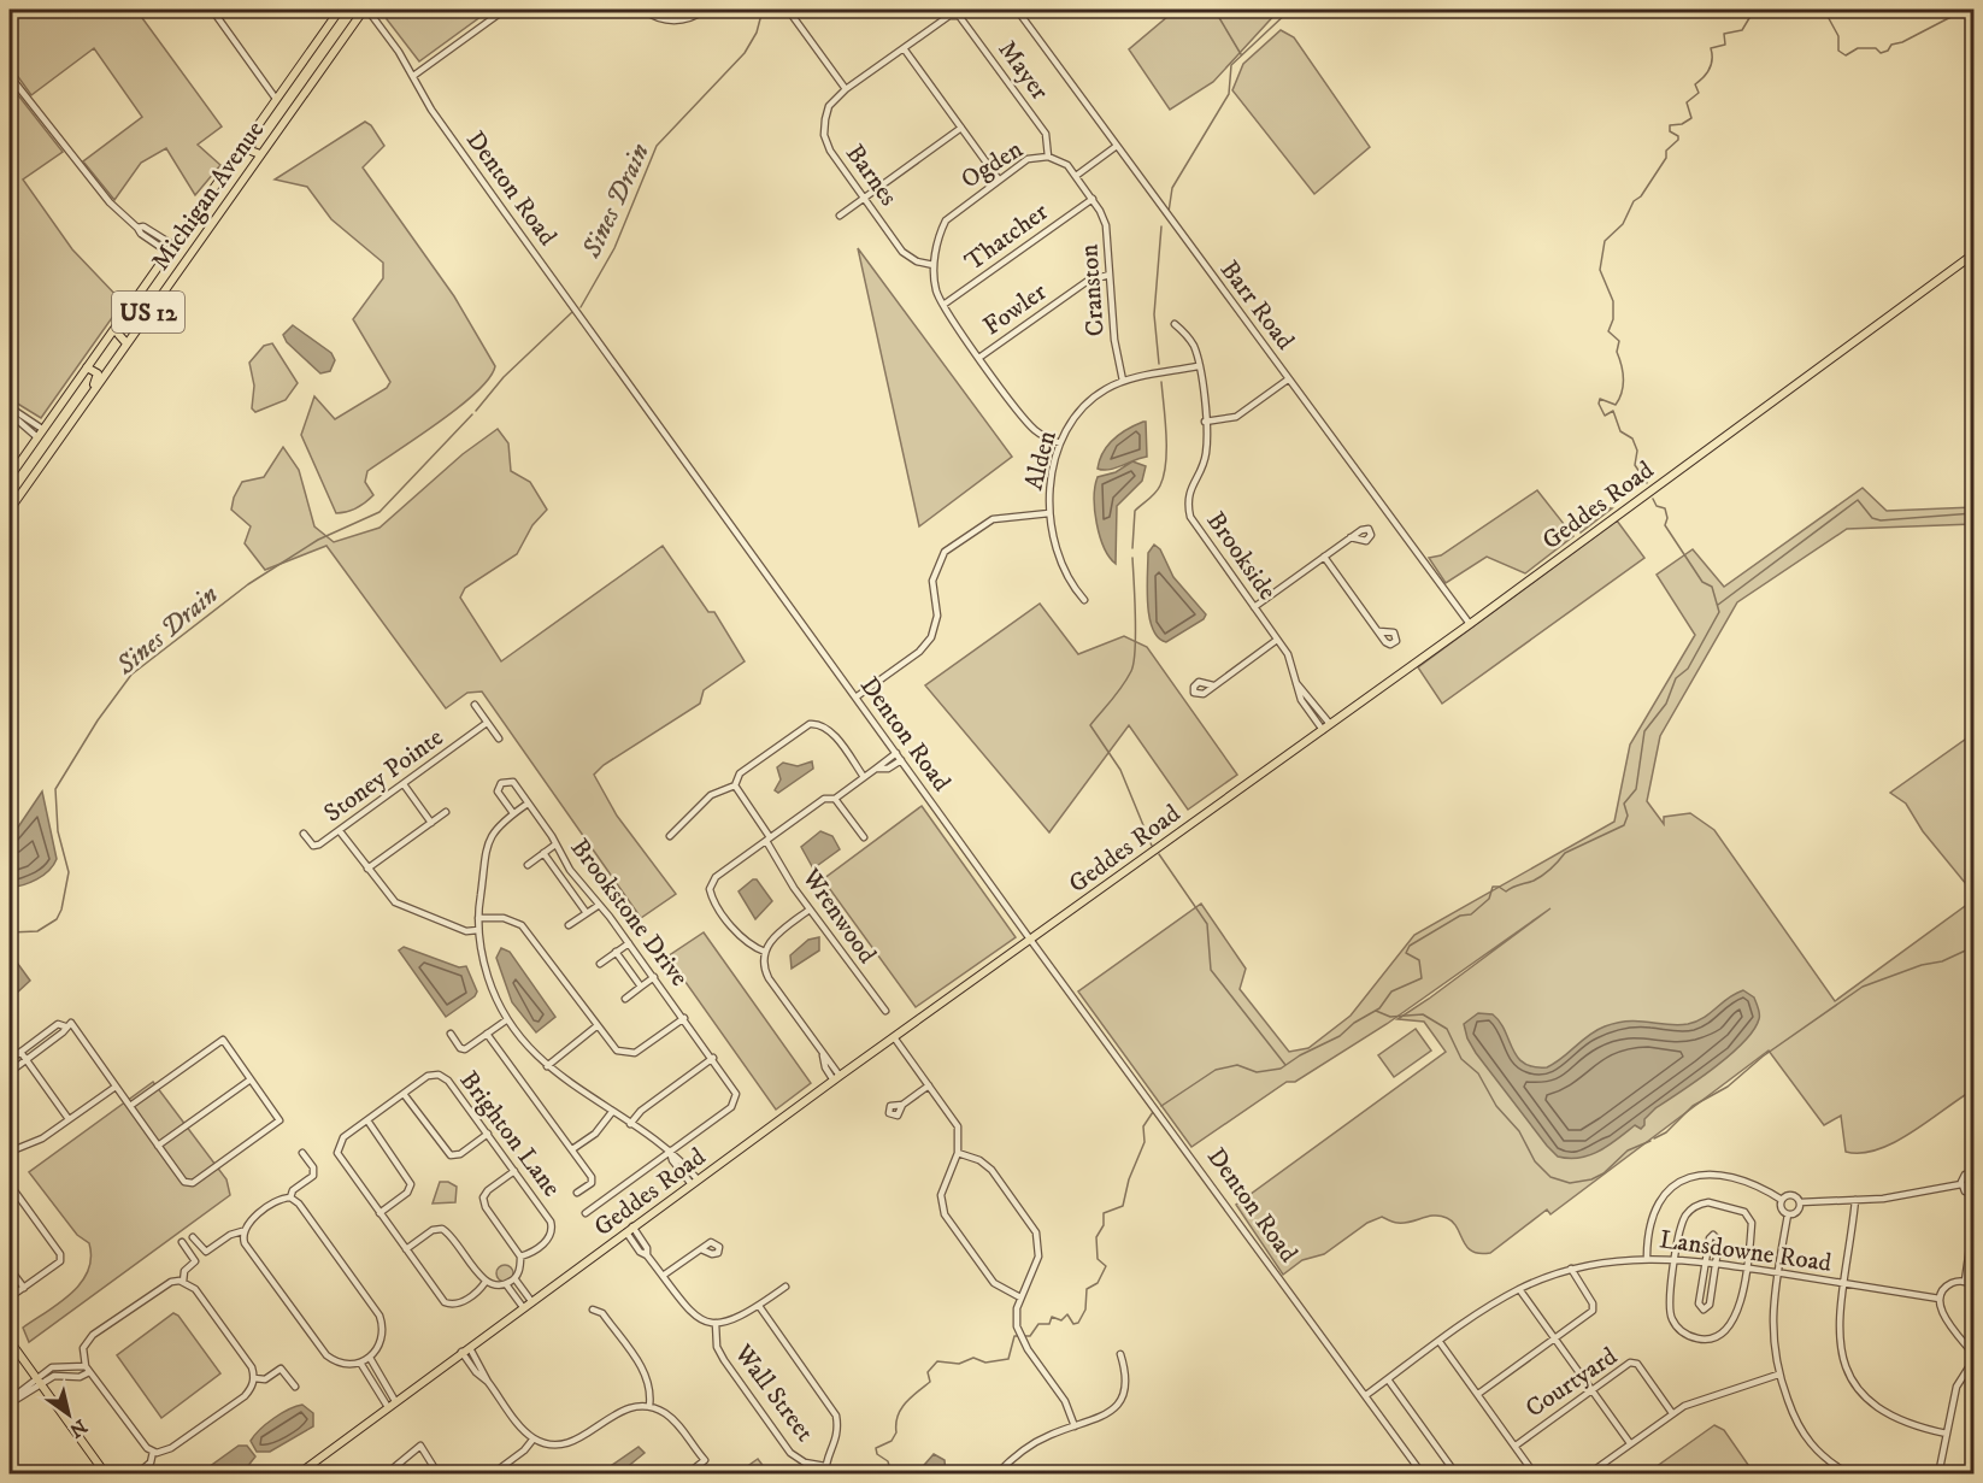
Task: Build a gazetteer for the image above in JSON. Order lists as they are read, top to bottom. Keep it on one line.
{"streets":{"main road":["Michigan Avenue","US 12","Geddes Road"],"street":["Mayer","Ogden","Barnes","Denton Road","Thatcher","Cranston","Barr Road","Fowler","Alden","Brookside","Stoney Pointe","Brookstone Drive","Wrenwood","Brighton Lane","Lansdowne Road","Courtyard","Wall Street"]},"crossings":[["Mayer","Ogden"],["Ogden","Barnes"],["Ogden","Thatcher"],["Ogden","Cranston"],["Denton Road","Michigan Avenue"],["Denton Road","Geddes Road"],["Denton Road","Lansdowne Road"],["Thatcher","Cranston"],["Cranston","Fowler"],["Cranston","Alden"],["Barr Road","Geddes Road"],["Alden","Brookside"],["Geddes Road","Brookside"]],"water":["Sines Drain"],"north":"bottom right"}
